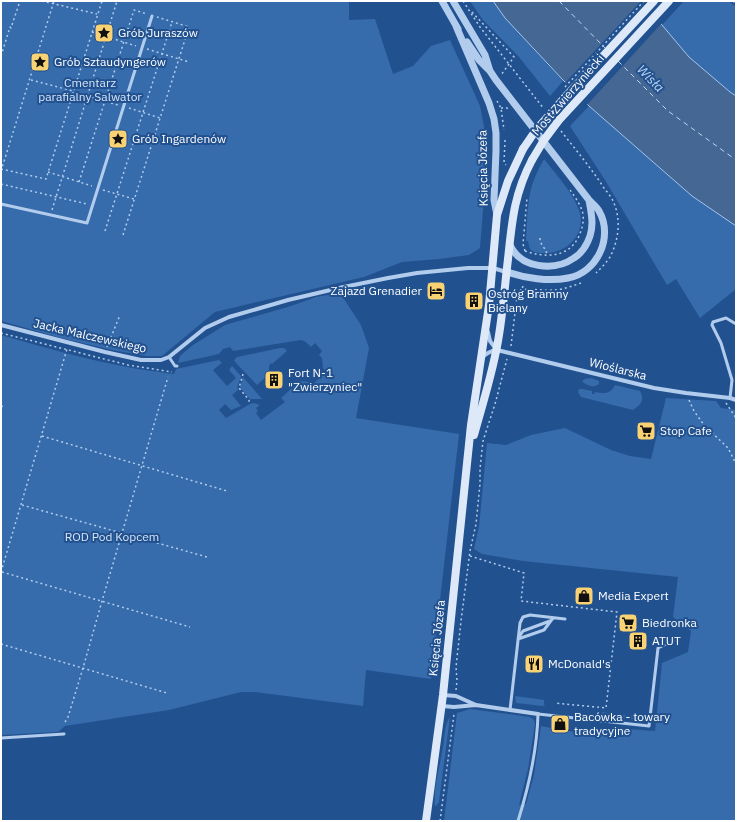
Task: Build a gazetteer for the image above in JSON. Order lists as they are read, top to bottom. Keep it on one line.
{"streets":{"main road":["Most Zwierzyniecki","Księcia Józefa"],"street":["Jacka Malczewskiego","Wioślarska"]},"crossings":[["Most Zwierzyniecki","Księcia Józefa"],["Księcia Józefa","Jacka Malczewskiego"],["Księcia Józefa","Wioślarska"]],"water":["Wisła"],"parks":["Cmentarz parafialny Salwator","ROD Pod Kopcem"],"places":{"place":["Grób Juraszów","Grób Sztaudyngerów","Grób Ingardenów"],"hotel":["Zajazd Grenadier"],"building":["Ostróg Bramny Bielany","Fort N-1 \"Zwierzyniec\"","ATUT"],"supermarket":["Stop Cafe","Biedronka"],"shop":["Media Expert","Bacówka - towary tradycyjne"],"restaurant":["McDonald's"]}}
